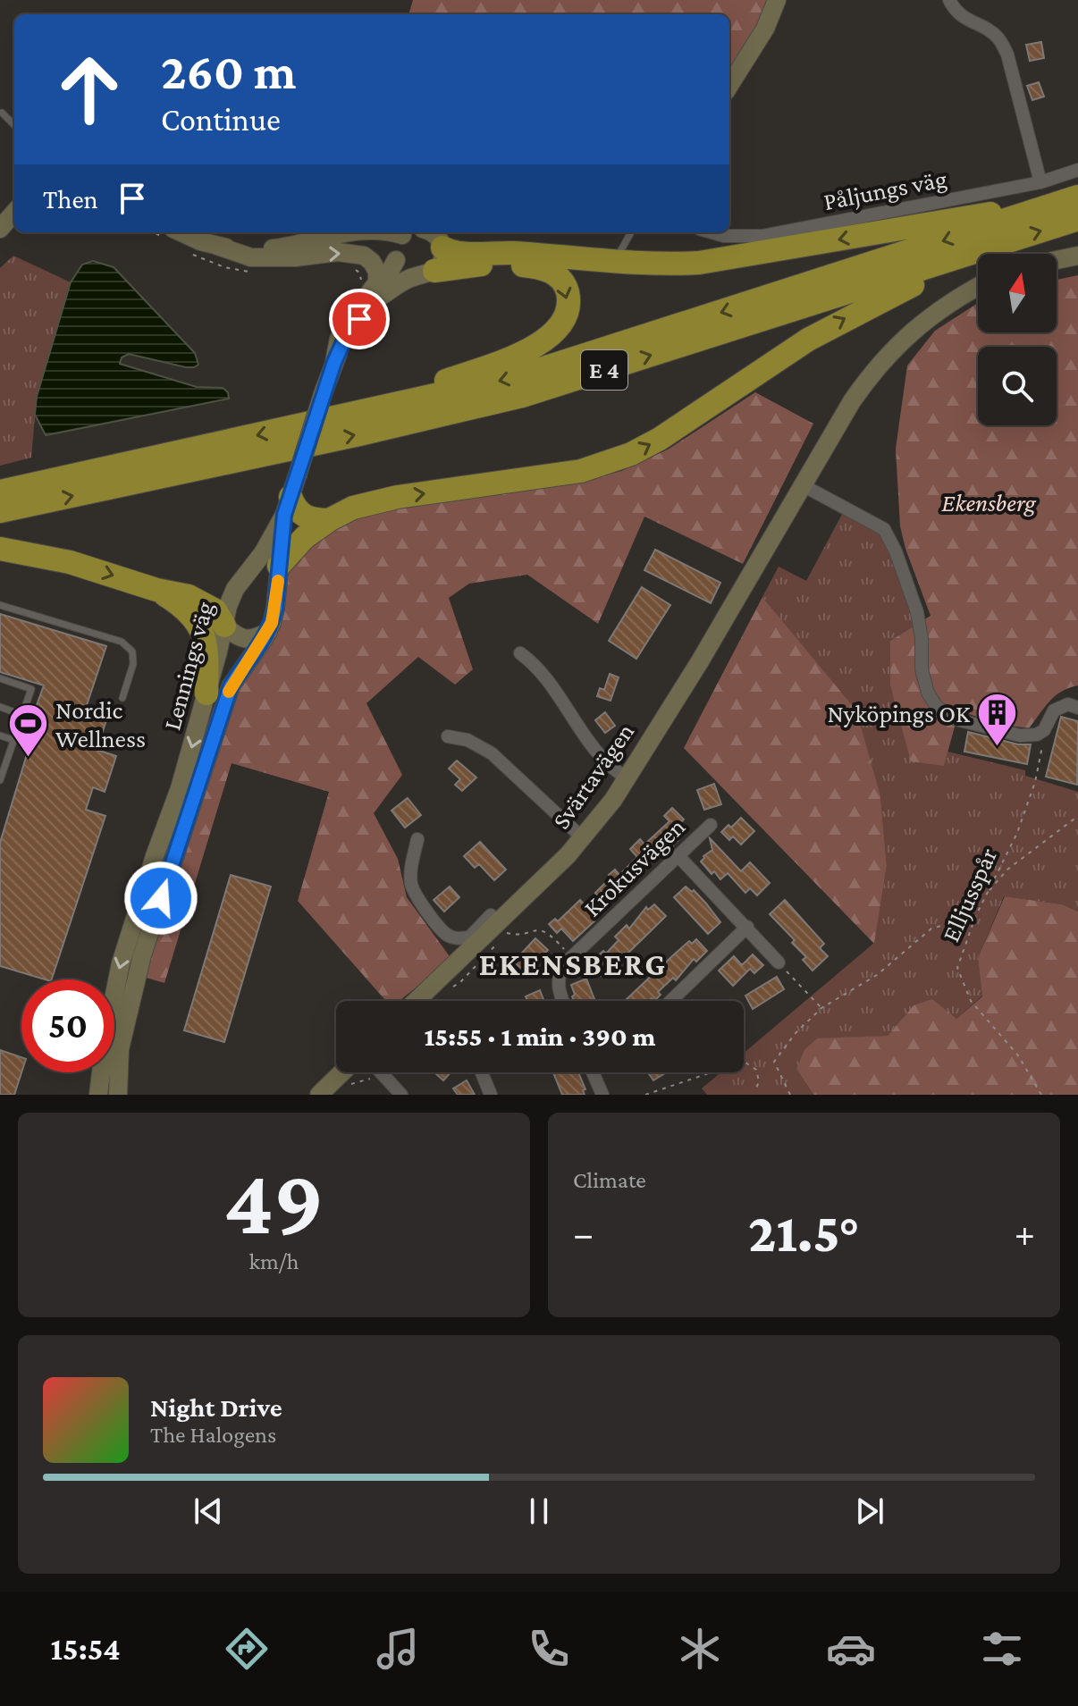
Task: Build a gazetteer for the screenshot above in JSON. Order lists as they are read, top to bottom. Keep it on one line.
{"streets":{"highway":["E 4"],"main road":["Lennings väg","Svärtavägen"],"street":["Påljungs väg","Krokusvägen"],"path":["Elljusspår"]},"districts":["EKENSBERG"],"parks":["Ekensberg"],"places":{"building":["Nyköpings OK"],"sports":["Nordic Wellness"]},"north":"top","page":{"turn":["260 m","Continue"],"then":"Then","limit":"50","trip":"15:55 · 1 min · 390 m","tile":[["49","km/h"],"Climate"],"heat":["−","21.5°","+"],"song":["Night Drive","The Halogens"],"tabs":"15:54"}}
